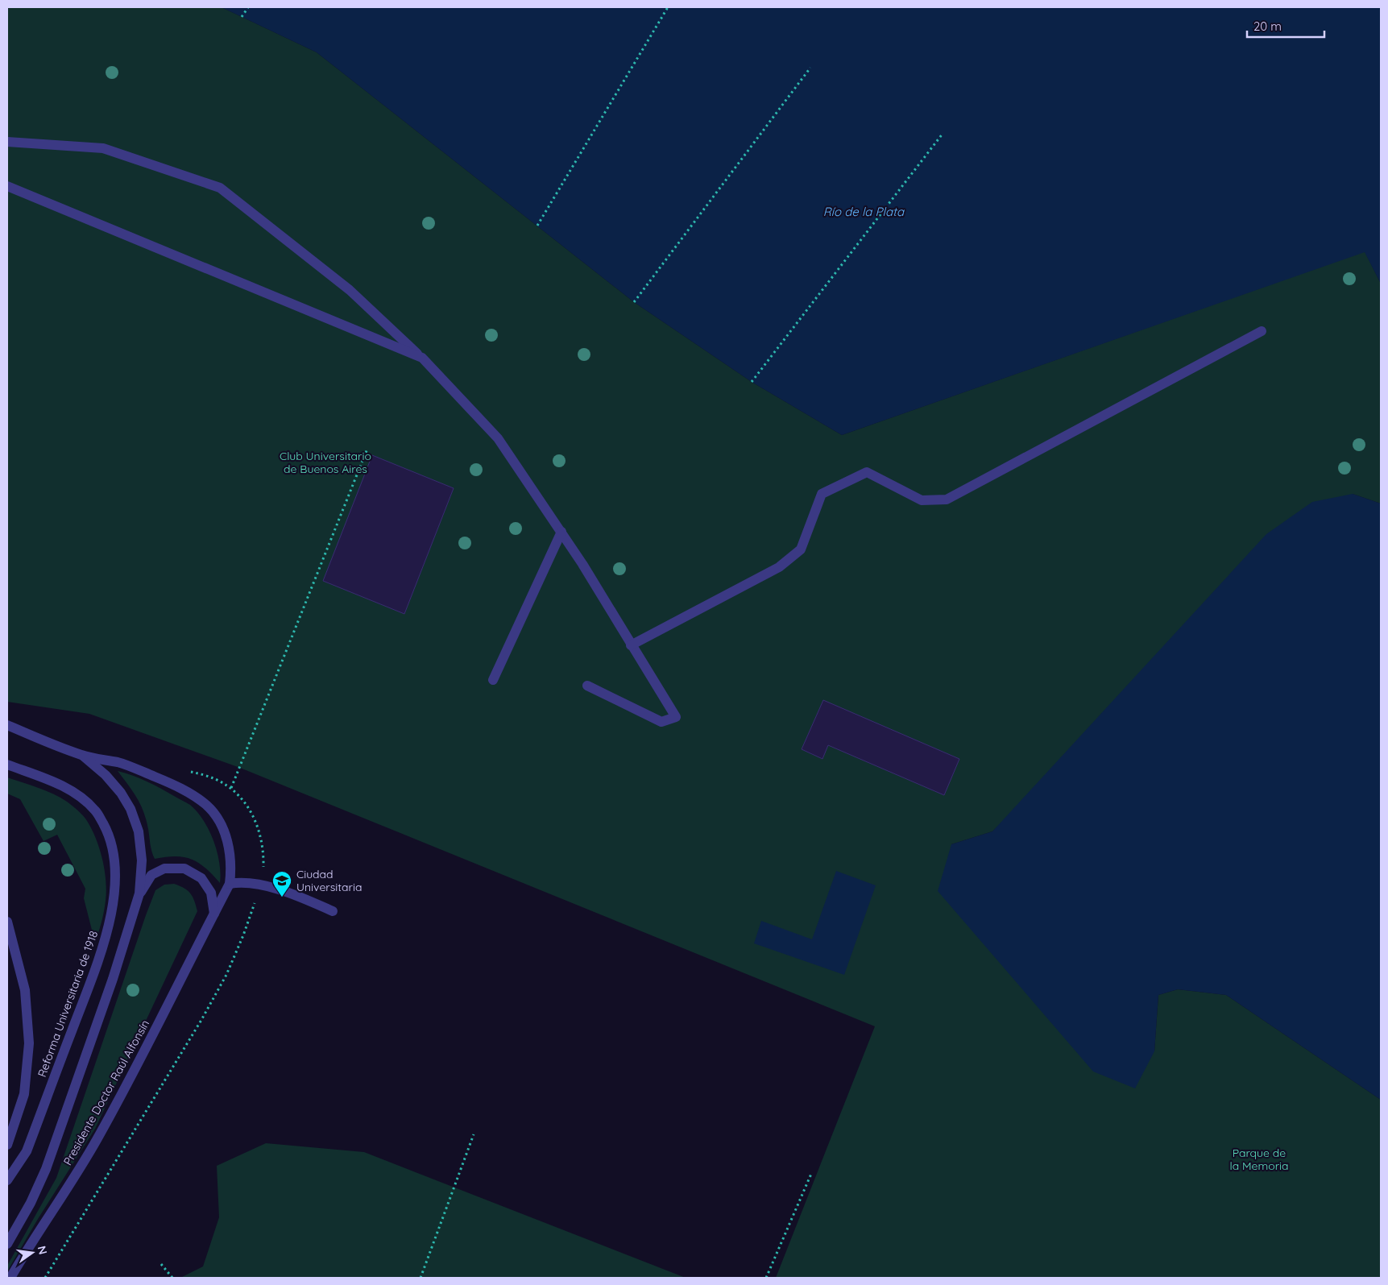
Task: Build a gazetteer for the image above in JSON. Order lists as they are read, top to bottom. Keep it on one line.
{"streets":{"lane":["Reforma Universitaria de 1918","Presidente Doctor Raúl Alfonsín"]},"water":["Río de la Plata"],"parks":["Club Universitario de Buenos Aires","Parque de la Memoria"],"places":{"school or university":["Ciudad Universitaria"]},"scale_bar":"20 m","north":"right"}
